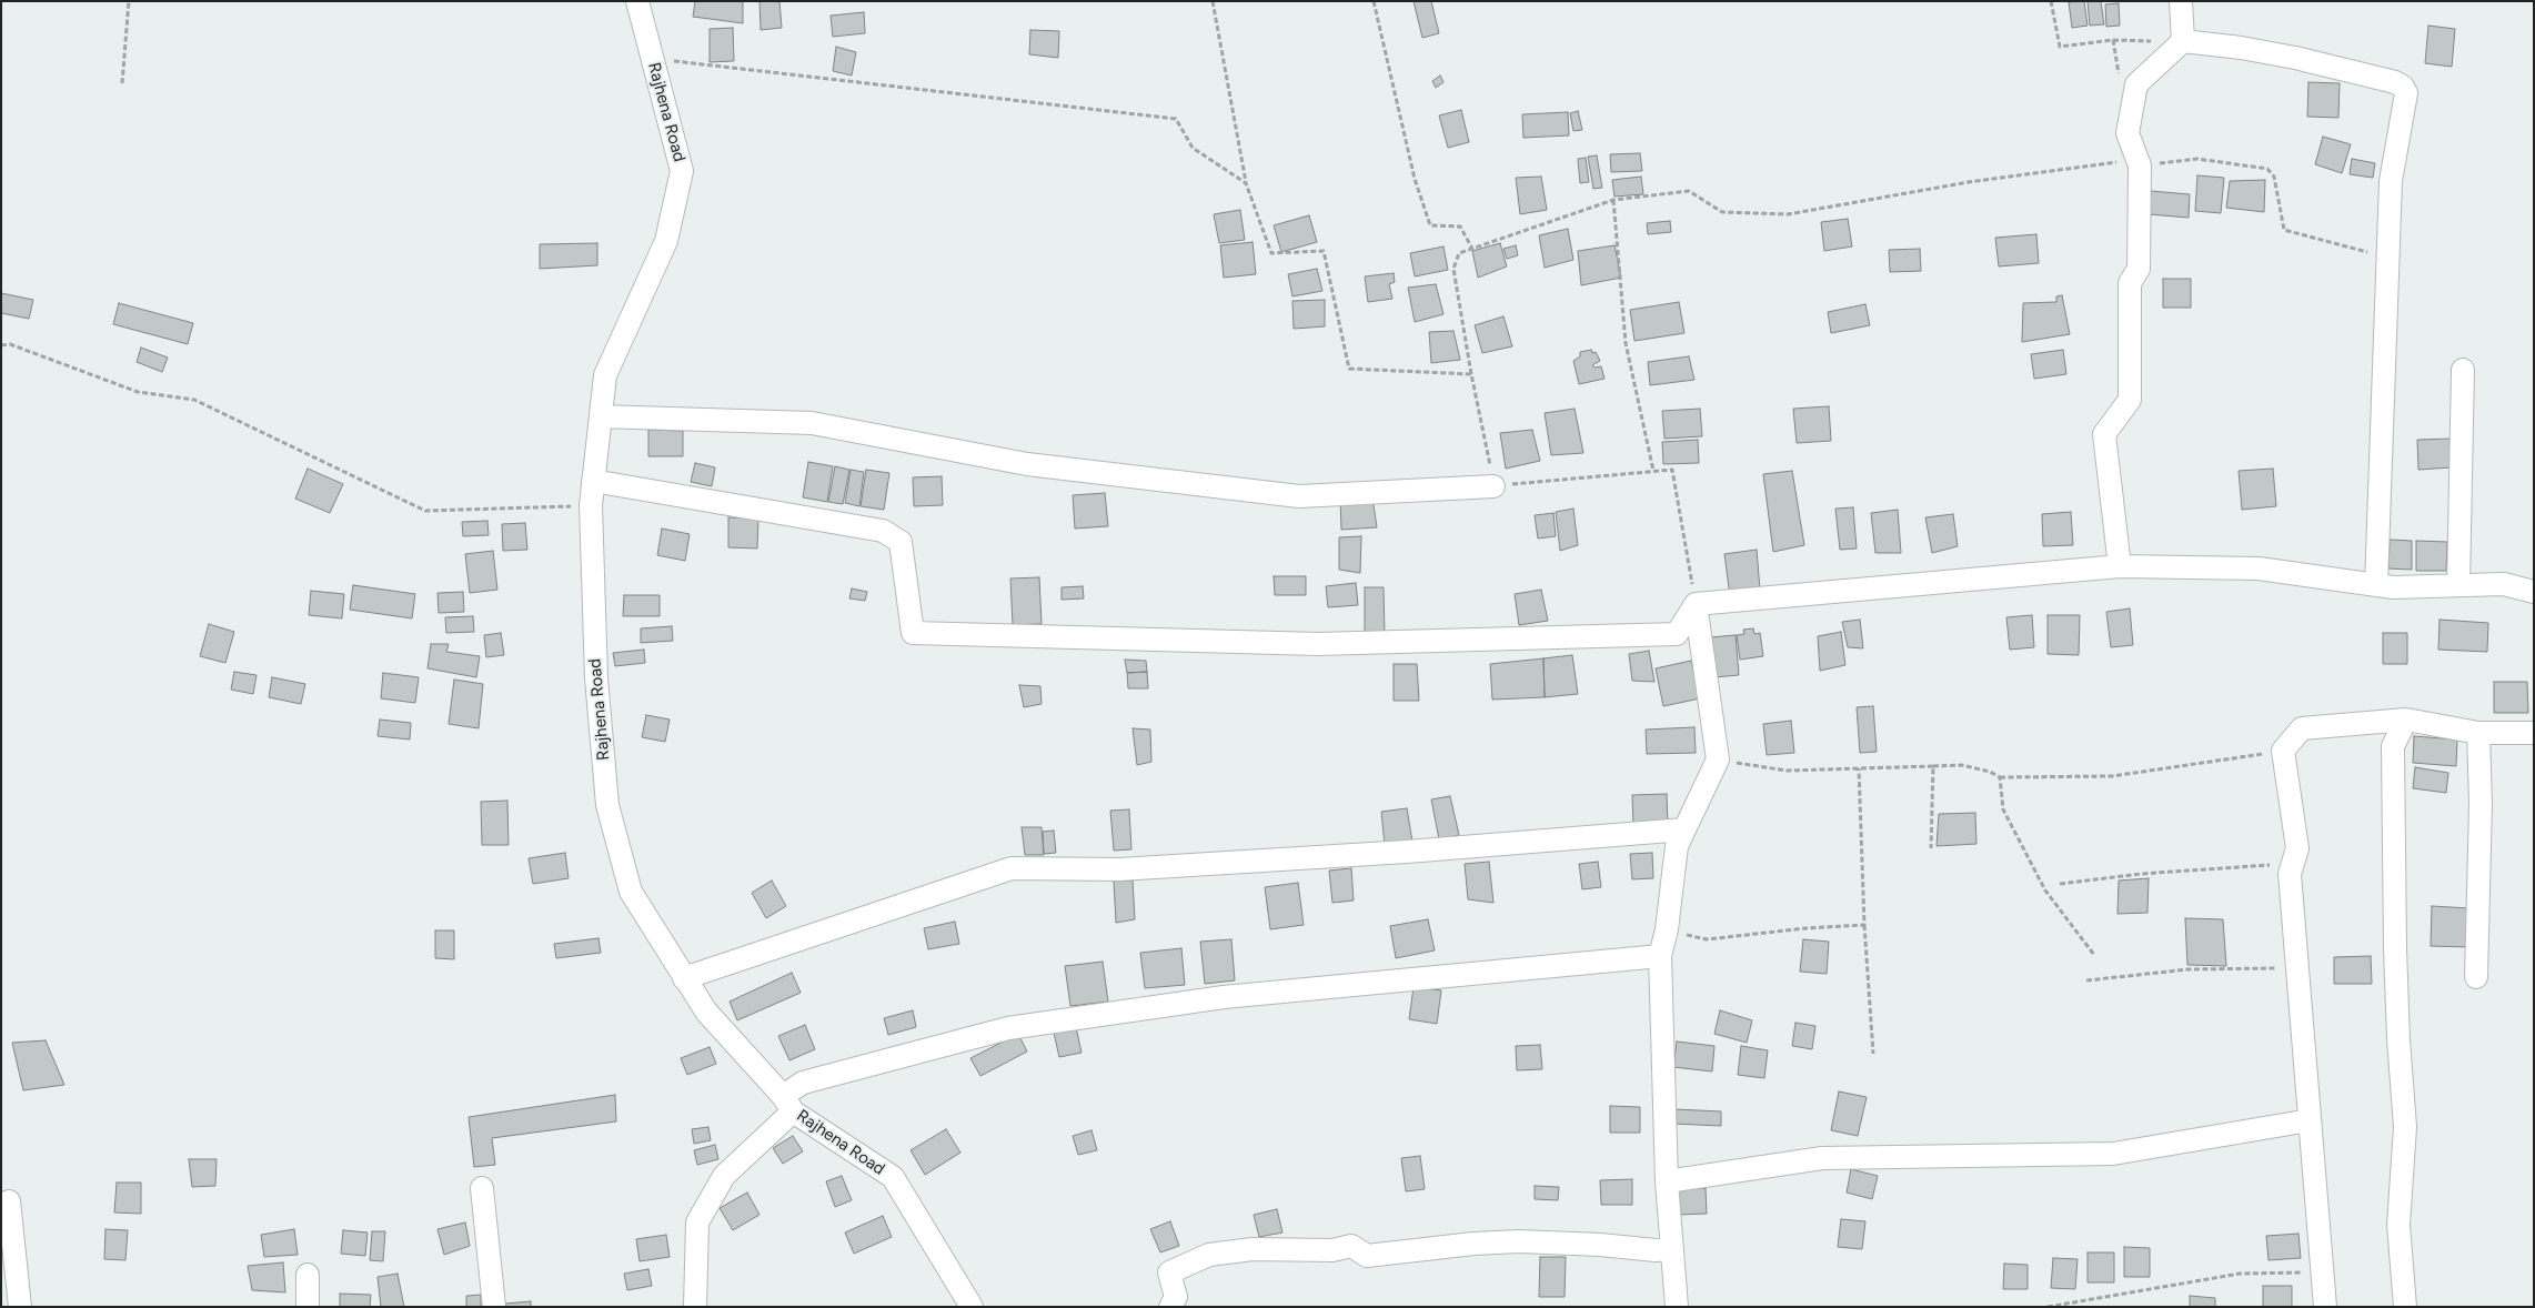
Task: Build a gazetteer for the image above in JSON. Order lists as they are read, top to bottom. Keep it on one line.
{"streets":{"street":["Rajhena Road"]}}
